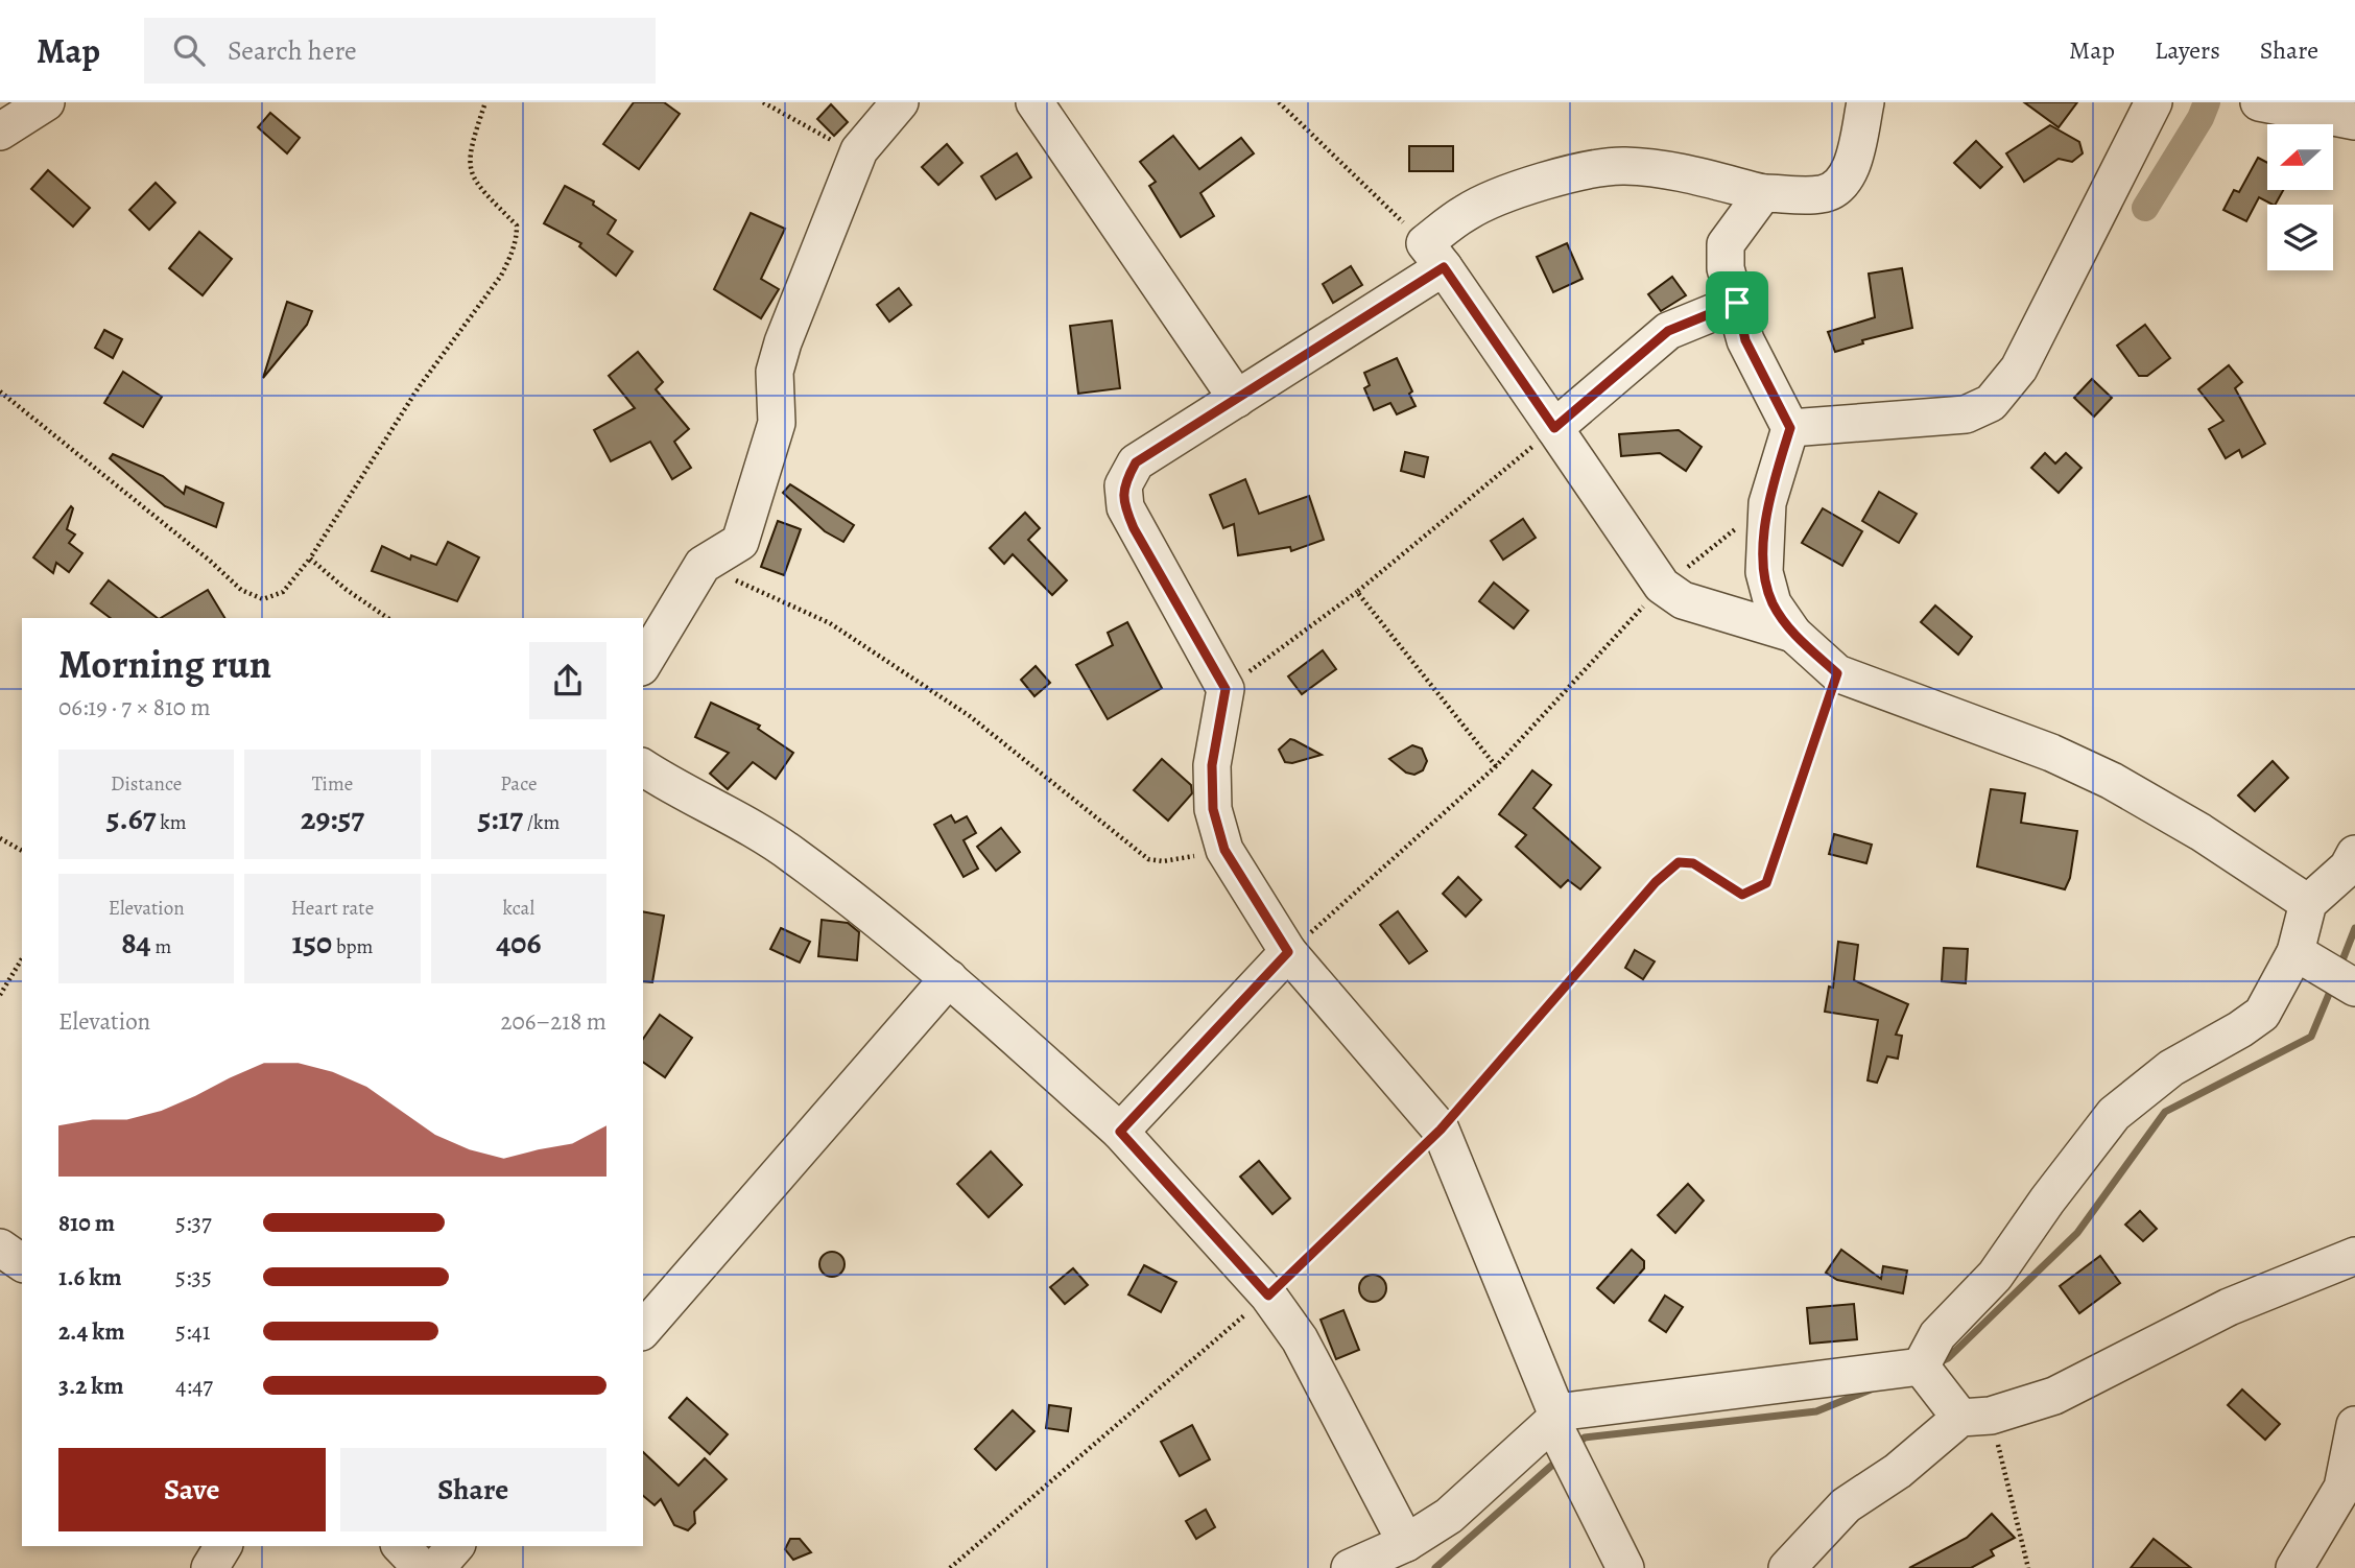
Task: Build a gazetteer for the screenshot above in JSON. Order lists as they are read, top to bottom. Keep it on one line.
{"north":"left","page":{"header":"Map","search":"Search here","nav":["Map","Layers","Share"],"heading":["Morning run","06:19 · 7 × 810 m"],"stats":[["Distance","5.67 km"],["Time","29:57"],["Pace","5:17 /km"],["Elevation","84 m"],["Heart rate","150 bpm"],["kcal","406"]],"chart":["Elevation","206–218 m"],"list":[{"name":"810 m","note":"5:37"},{"name":"1.6 km","note":"5:35"},{"name":"2.4 km","note":"5:41"},{"name":"3.2 km","note":"4:47"}],"buttons":["Save","Share"]}}
